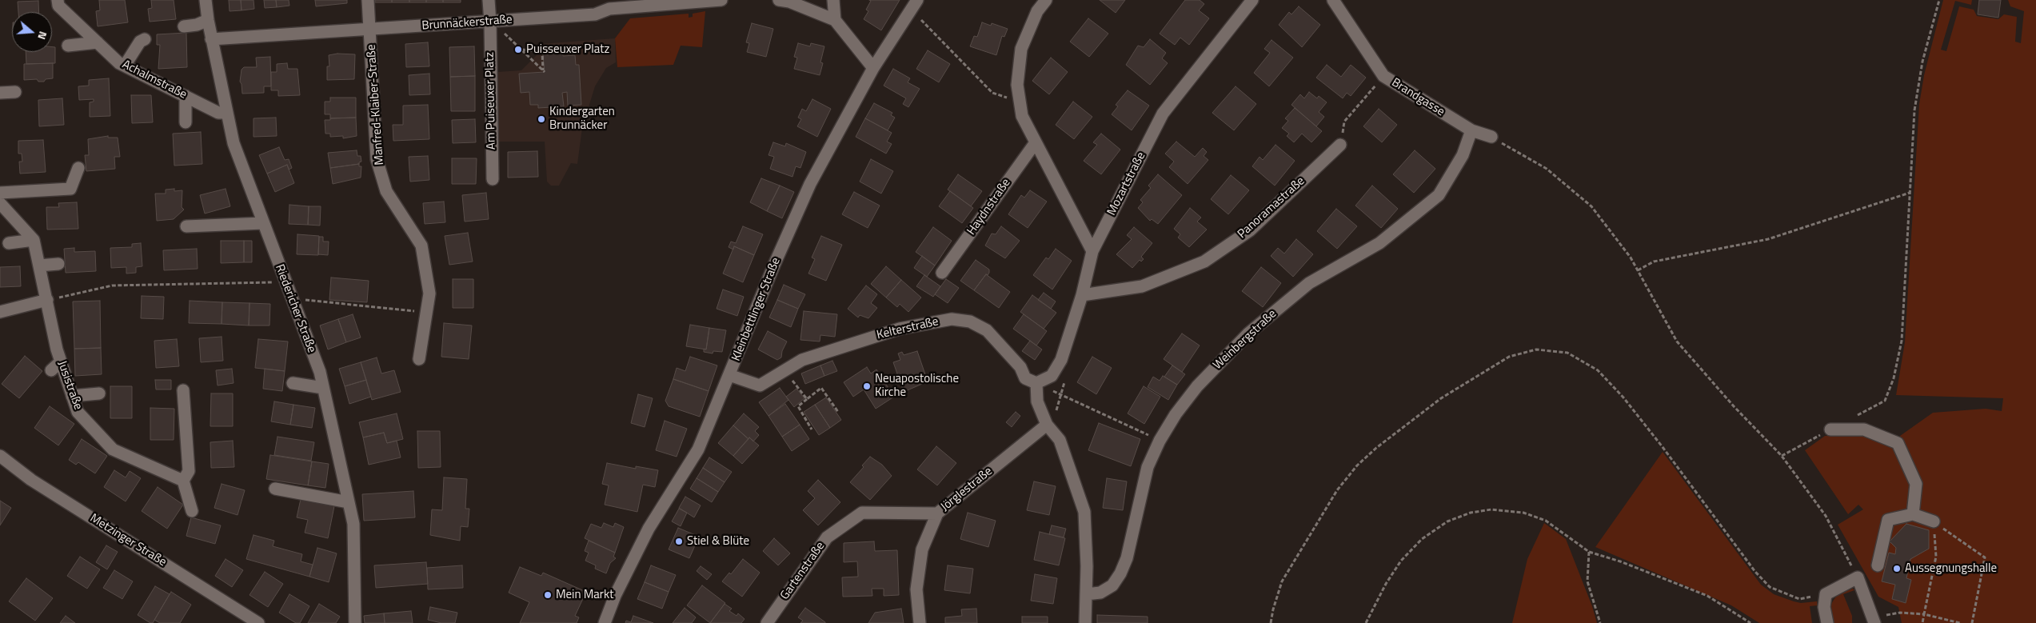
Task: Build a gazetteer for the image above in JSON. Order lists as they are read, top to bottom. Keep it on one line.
{"streets":{"street":["Brunnäckerstraße","Achalmstraße","Brandgasse","Am Puiseuxer Platz","Manfred-Klaiber-Straße","Mozartstraße","Haydnstraße","Panoramastraße","Riedericher Straße","Kleinbettlinger Straße","Kelterstraße","Weinbergstraße","Jusistraße","Jörglestraße","Metzinger Straße","Gartenstraße"]},"crossings":[["Brunnäckerstraße","Am Puiseuxer Platz"],["Brunnäckerstraße","Manfred-Klaiber-Straße"],["Brunnäckerstraße","Riedericher Straße"],["Achalmstraße","Riedericher Straße"],["Brandgasse","Weinbergstraße"],["Mozartstraße","Panoramastraße"],["Mozartstraße","Kelterstraße"],["Kleinbettlinger Straße","Kelterstraße"],["Jörglestraße","Gartenstraße"]],"places":["Puisseuxer Platz","Kindergarten Brunnäcker","Neuapostolische Kirche","Stiel & Blüte","Aussegnungshalle","Mein Markt"],"north":"right"}
